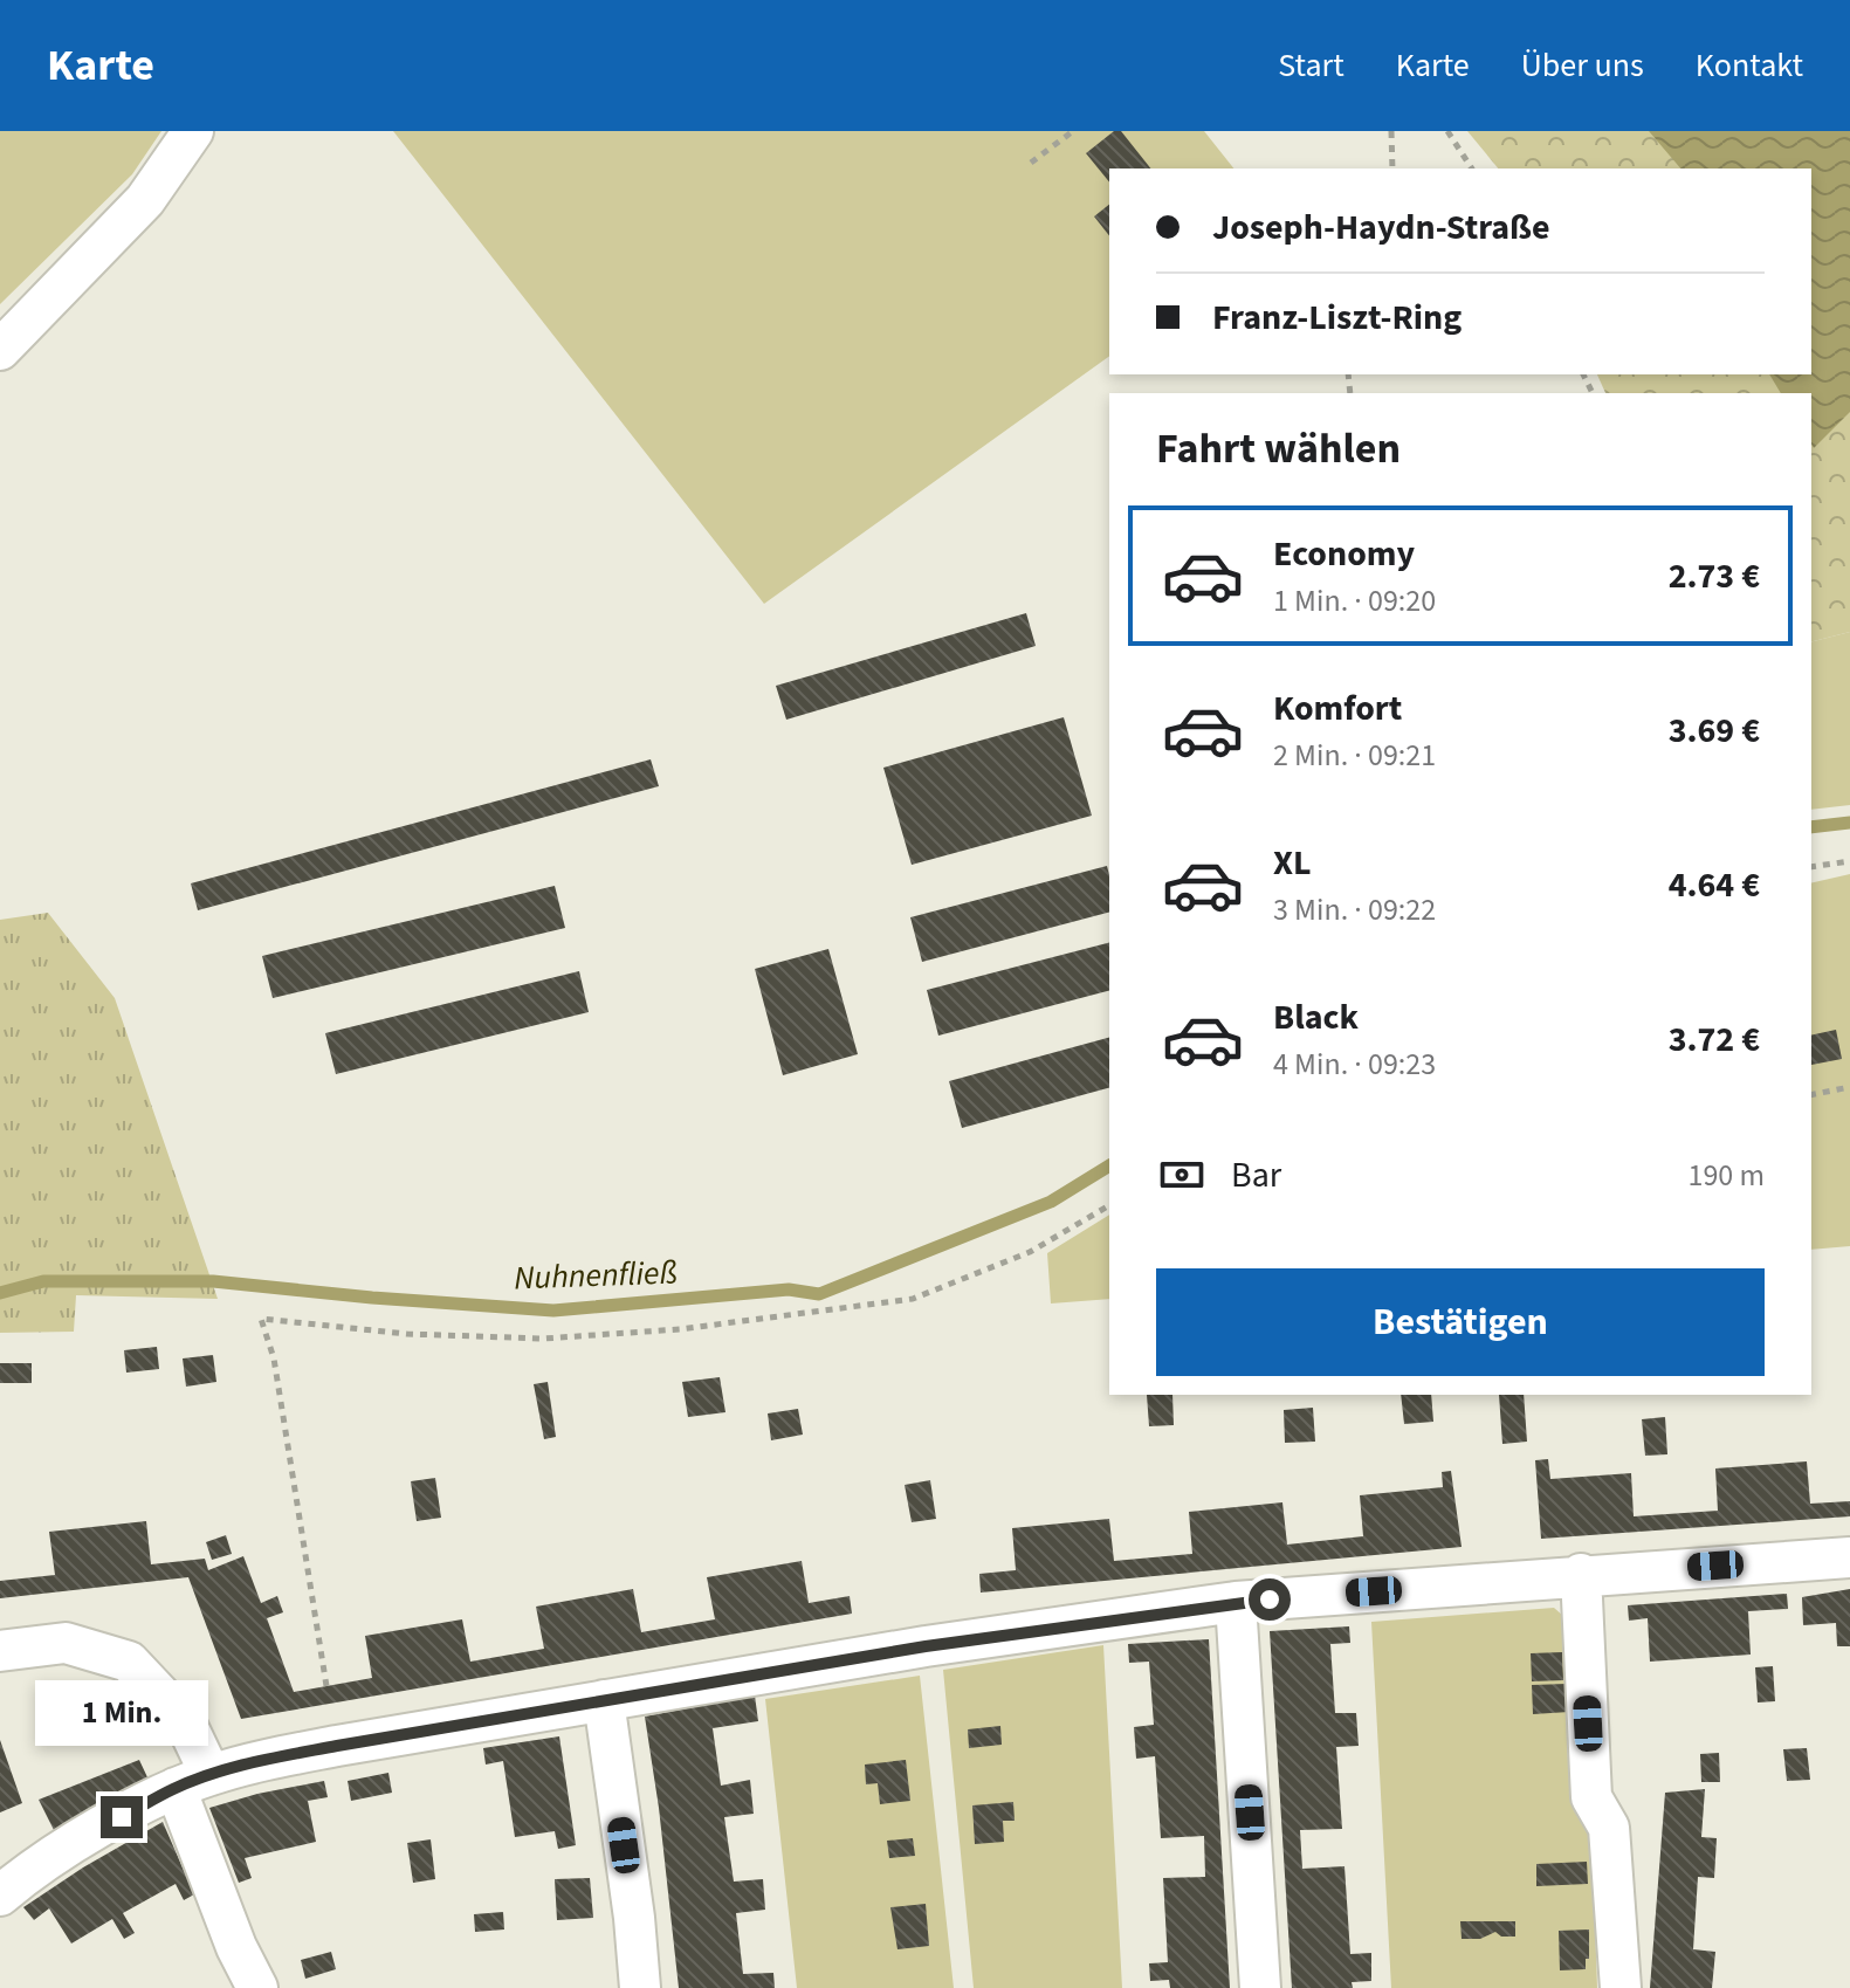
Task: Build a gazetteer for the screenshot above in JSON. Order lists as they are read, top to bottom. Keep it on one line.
{"water":["Nuhnenfließ"],"page":{"header":"Karte","nav":["Start","Karte","Über uns","Kontakt"],"banner":["Joseph-Haydn-Straße","Franz-Liszt-Ring"],"heading":"Fahrt wählen","list":[{"name":"Economy","note":"1 Min. · 09:20","value":"2.73 €"},{"name":"Komfort","note":"2 Min. · 09:21","value":"3.69 €"},{"name":"XL","note":"3 Min. · 09:22","value":"4.64 €"},{"name":"Black","note":"4 Min. · 09:23","value":"3.72 €"}],"pay":["Bar","190 m"],"buttons":"Bestätigen","bubble":"1 Min."}}
